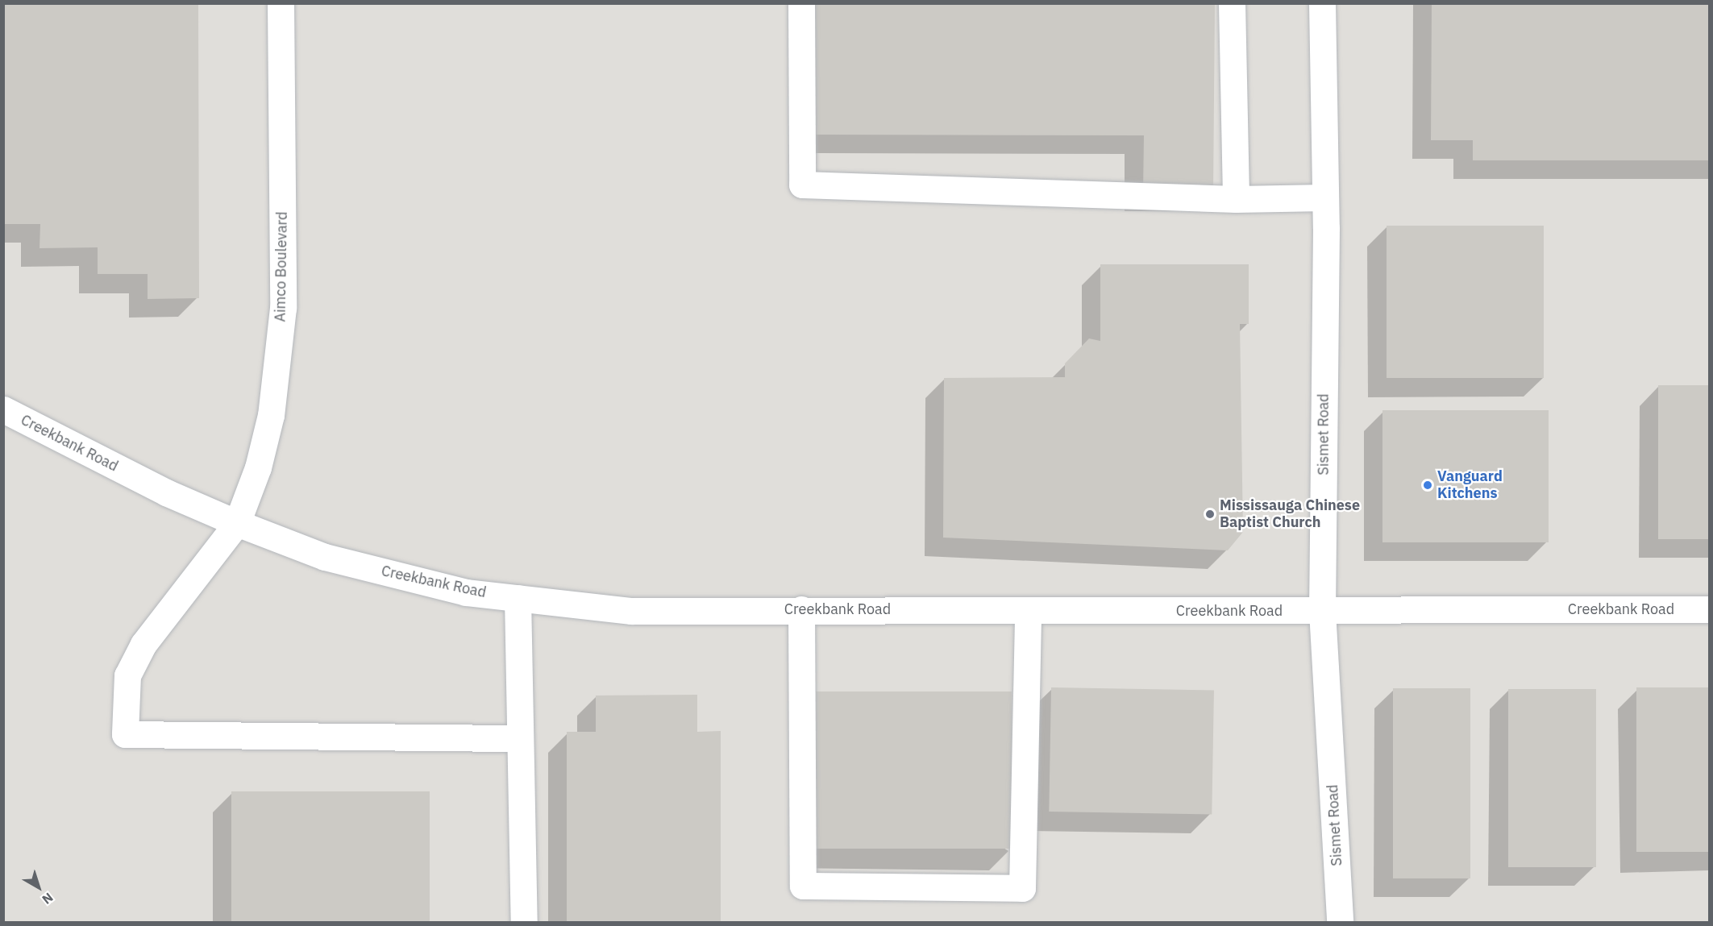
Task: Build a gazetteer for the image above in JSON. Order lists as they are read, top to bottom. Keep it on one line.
{"streets":{"street":["Aimco Boulevard","Sismet Road","Creekbank Road"]},"crossings":[["Aimco Boulevard","Creekbank Road"],["Sismet Road","Creekbank Road"]],"places":["Vanguard Kitchens","Mississauga Chinese Baptist Church"],"north":"bottom right"}
